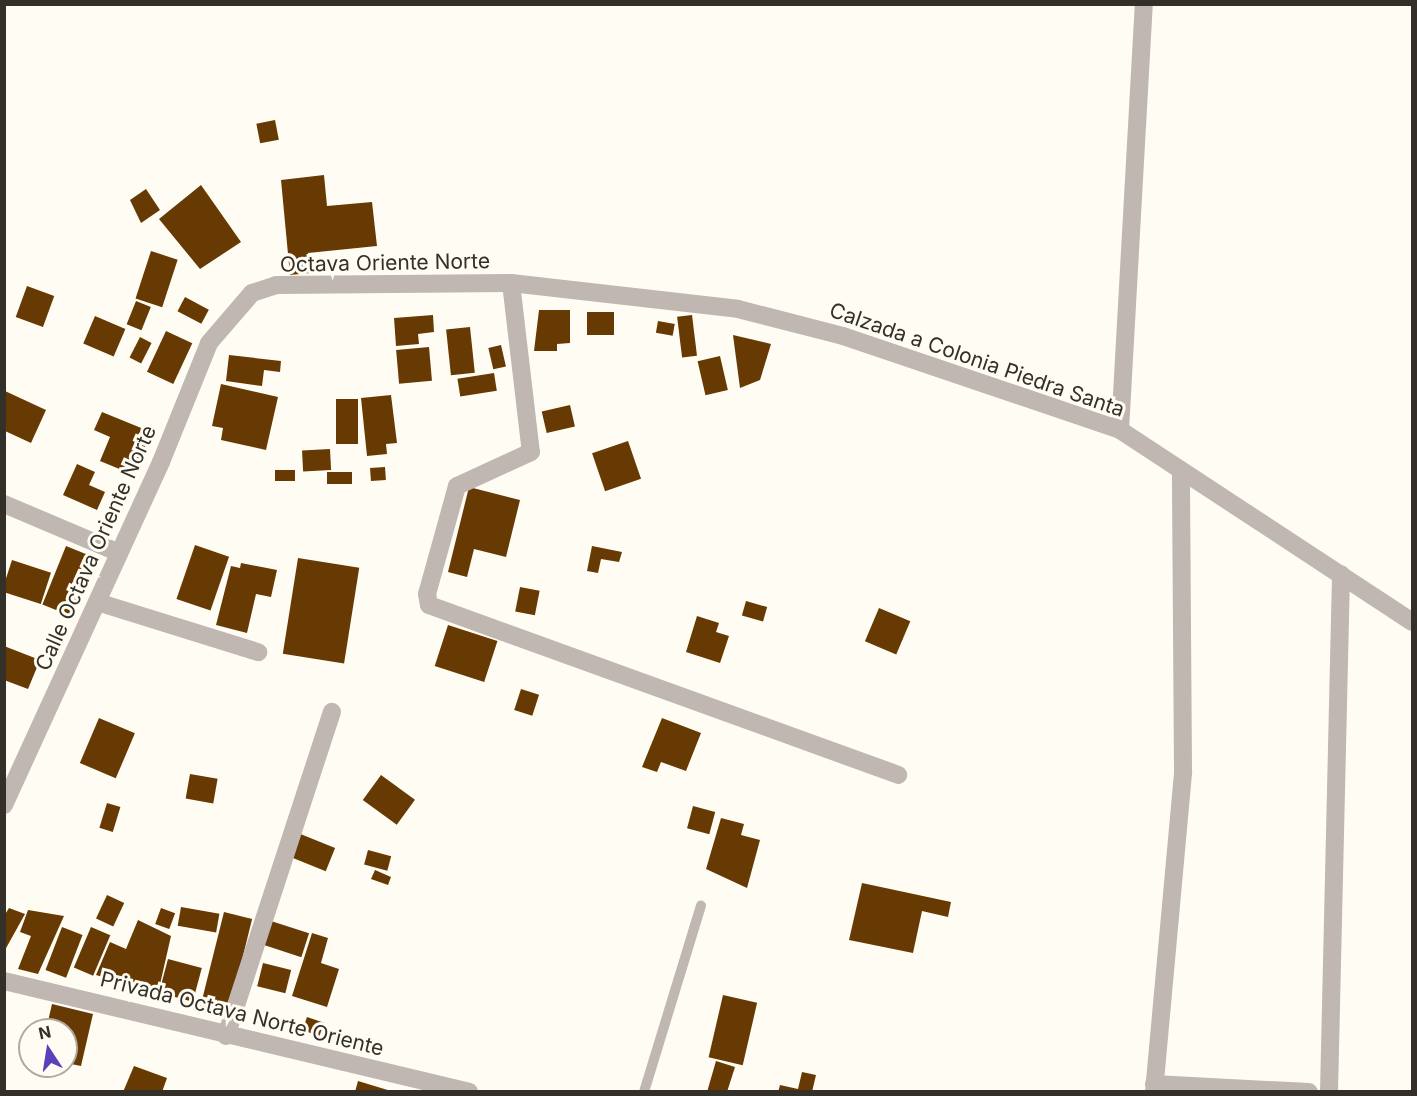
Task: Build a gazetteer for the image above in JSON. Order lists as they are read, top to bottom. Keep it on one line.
{"streets":{"street":["Octava Oriente Norte","Calzada a Colonia Piedra Santa","Calle Octava Oriente Norte","Privada Octava Norte Oriente"]},"crossings":[["Octava Oriente Norte","Calzada a Colonia Piedra Santa"],["Octava Oriente Norte","Calle Octava Oriente Norte"]],"north":"top"}
